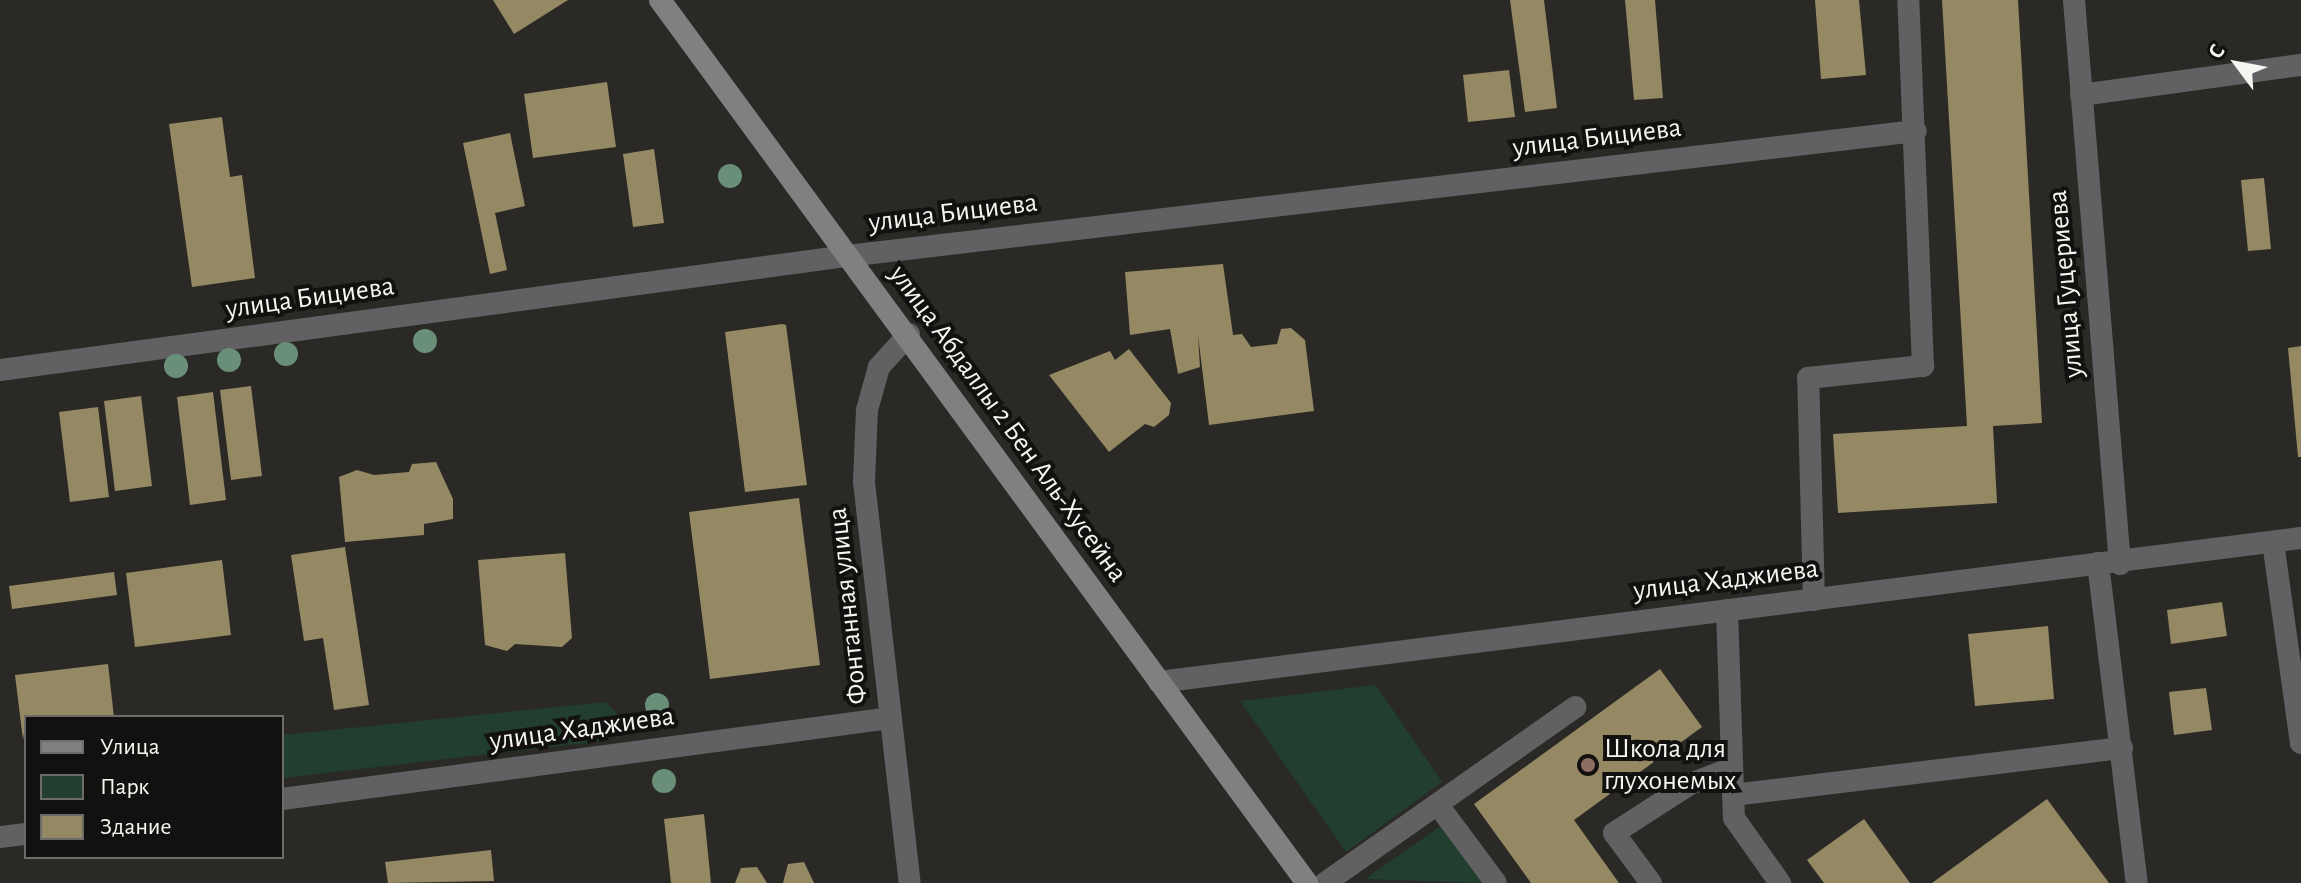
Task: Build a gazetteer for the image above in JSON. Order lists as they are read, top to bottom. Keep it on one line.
{"streets":{"main road":["улица Абдаллы 2 Бен Аль-Хусейна"],"street":["улица Бициева","улица Гуцериева","улица Хаджиева","Фонтанная улица"]},"crossings":[["улица Бициева","улица Абдаллы 2 Бен Аль-Хусейна"],["улица Гуцериева","улица Хаджиева"],["улица Абдаллы 2 Бен Аль-Хусейна","улица Хаджиева"],["улица Абдаллы 2 Бен Аль-Хусейна","Фонтанная улица"],["улица Хаджиева","Фонтанная улица"]],"places":["Школа для глухонемых"],"legend":["Улица","Парк","Здание"],"north":"top left"}
